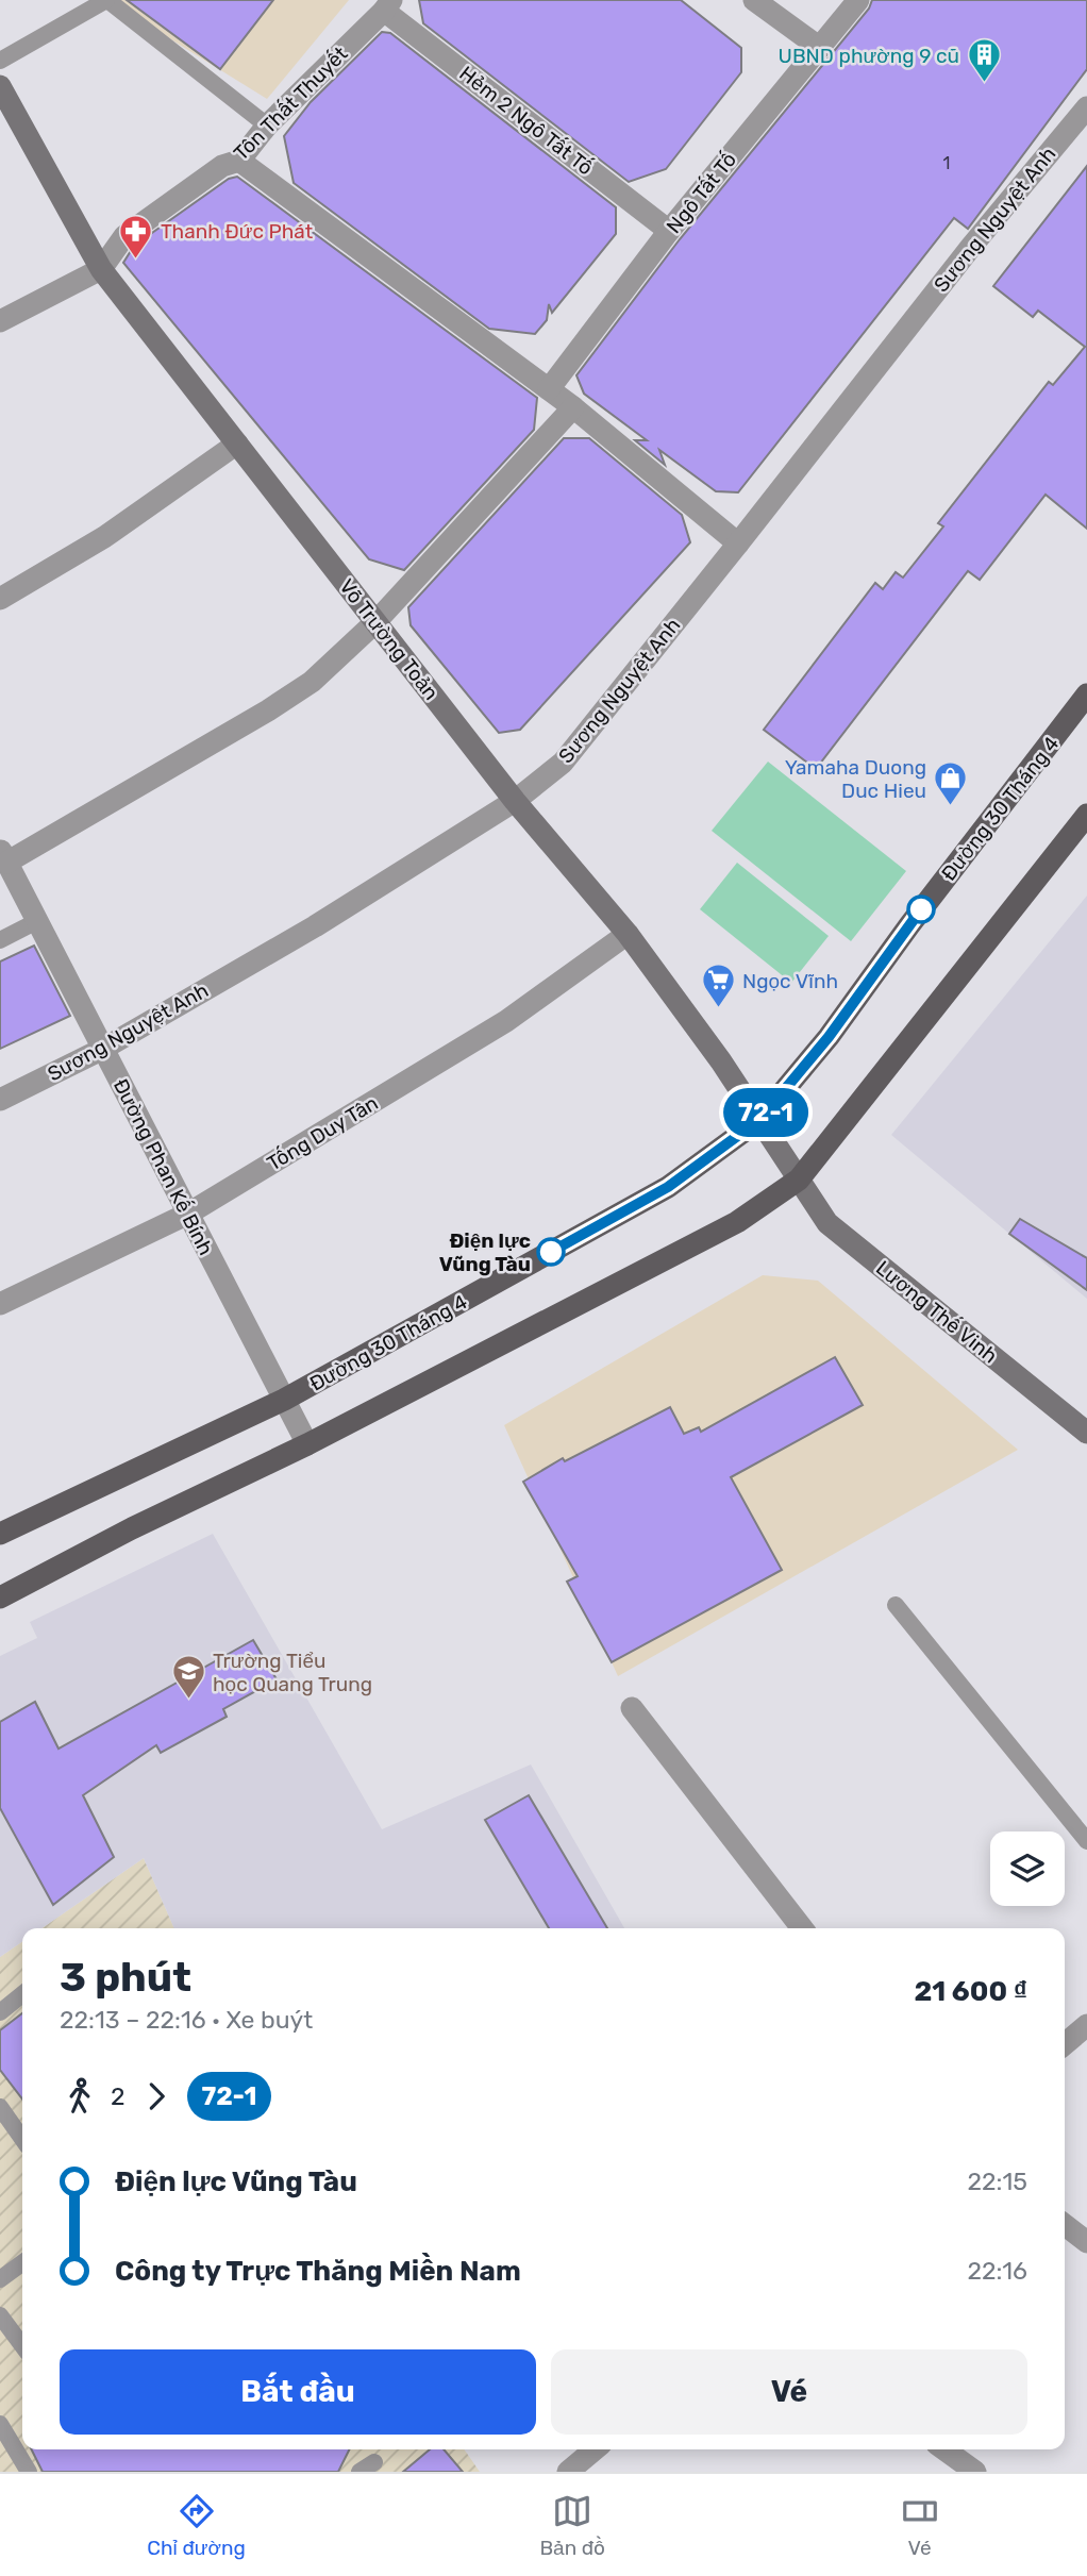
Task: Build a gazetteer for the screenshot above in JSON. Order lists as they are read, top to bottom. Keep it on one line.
{"streets":{"main road":["Đường 30 Tháng 4"],"street":["Tôn Thất Thuyết","Hẻm 2 Ngô Tất Tố","Ngô Tất Tố","Sương Nguyệt Anh","Võ Trường Toản","Tống Duy Tân","Đường Phan Kế Bính","Lương Thế Vinh"]},"crossings":[["Tôn Thất Thuyết","Hẻm 2 Ngô Tất Tố"],["Tôn Thất Thuyết","Võ Trường Toản"],["Hẻm 2 Ngô Tất Tố","Ngô Tất Tố"],["Sương Nguyệt Anh","Võ Trường Toản"],["Sương Nguyệt Anh","Đường Phan Kế Bính"],["Võ Trường Toản","Đường 30 Tháng 4"],["Võ Trường Toản","Tống Duy Tân"],["Võ Trường Toản","Lương Thế Vinh"],["Đường 30 Tháng 4","Đường Phan Kế Bính"],["Tống Duy Tân","Đường Phan Kế Bính"]],"places":{"building":["UBND phường 9 cũ"],"pharmacy":["Thanh Đức Phát"],"shop":["Yamaha Duong Duc Hieu"],"supermarket":["Ngọc Vĩnh"],"other":["Điện lực Vũng Tàu"],"school or university":["Trường Tiểu học Quang Trung"]},"lines":["bus line 72-1"],"house_numbers":["1"],"page":{"on_map":"72-1","heading":["3 phút","22:13 – 22:16 · Xe buýt","21 600 ₫"],"legs":["2","72-1"],"list":[{"name":"Điện lực Vũng Tàu","value":"22:15"},{"name":"Công ty Trực Thăng Miền Nam","value":"22:16"}],"buttons":["Bắt đầu","Vé"],"tabs":["Chỉ đường","Bản đồ","Vé"]}}
